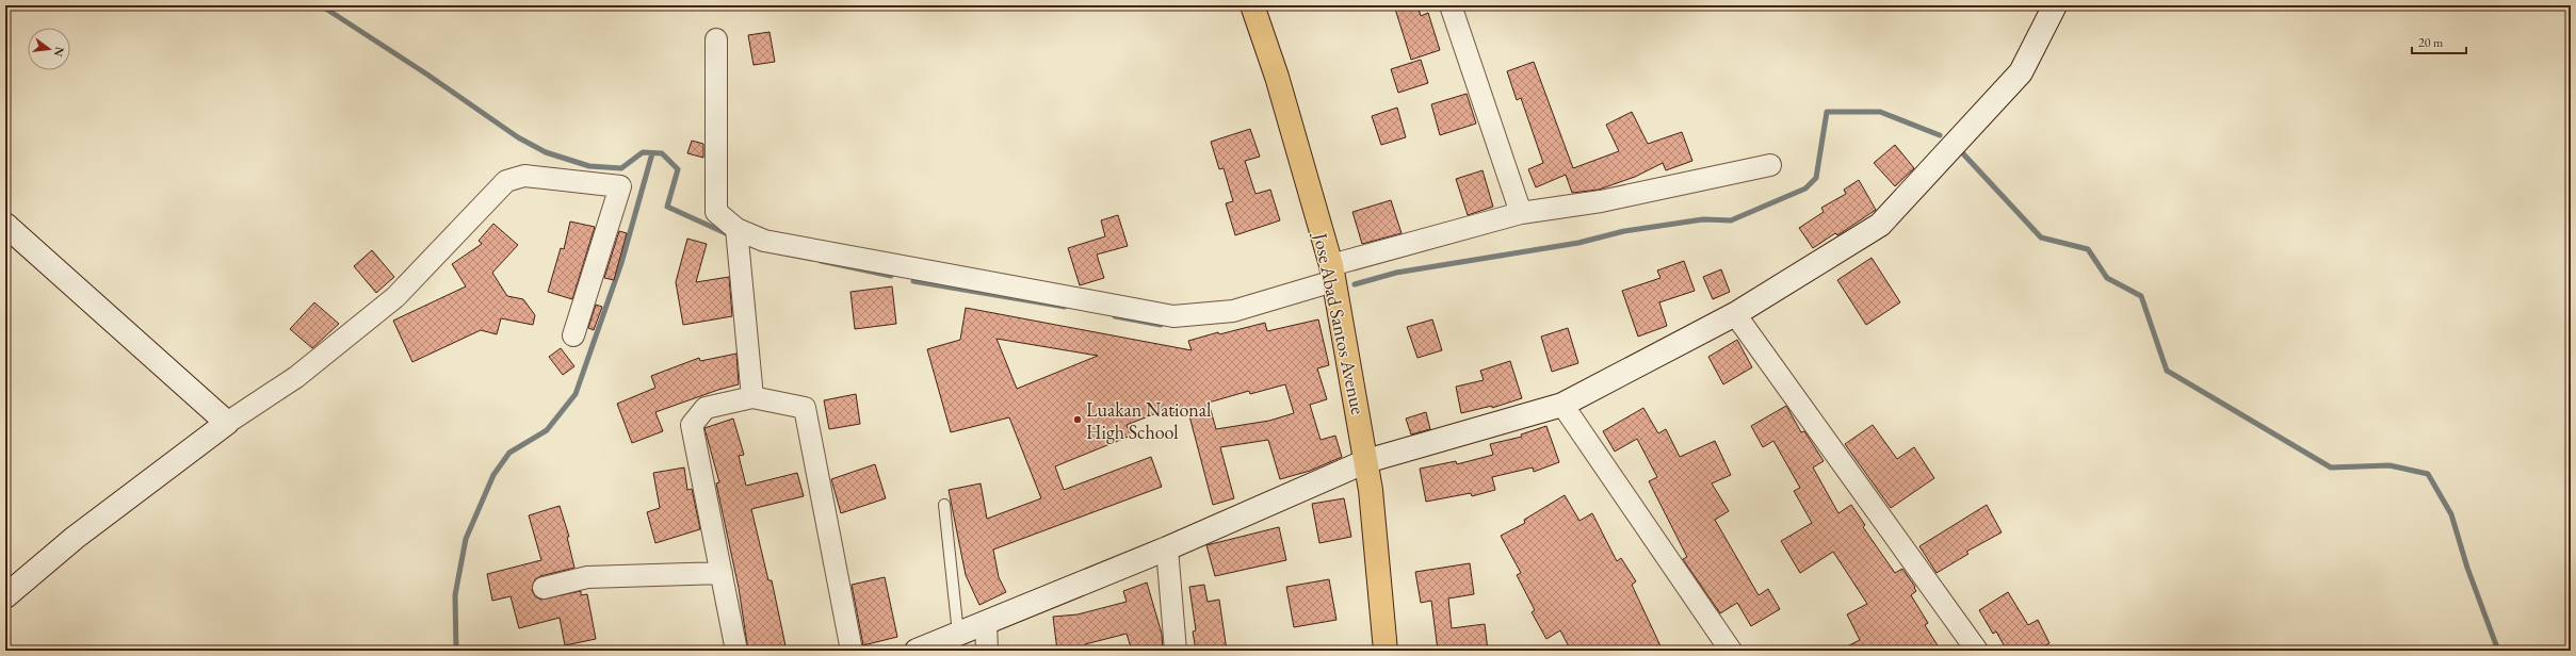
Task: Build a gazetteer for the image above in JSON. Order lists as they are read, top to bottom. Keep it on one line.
{"streets":{"highway":["Jose Abad Santos Avenue"]},"places":["Luakan National High School"],"scale_bar":"20 m","north":"right"}
